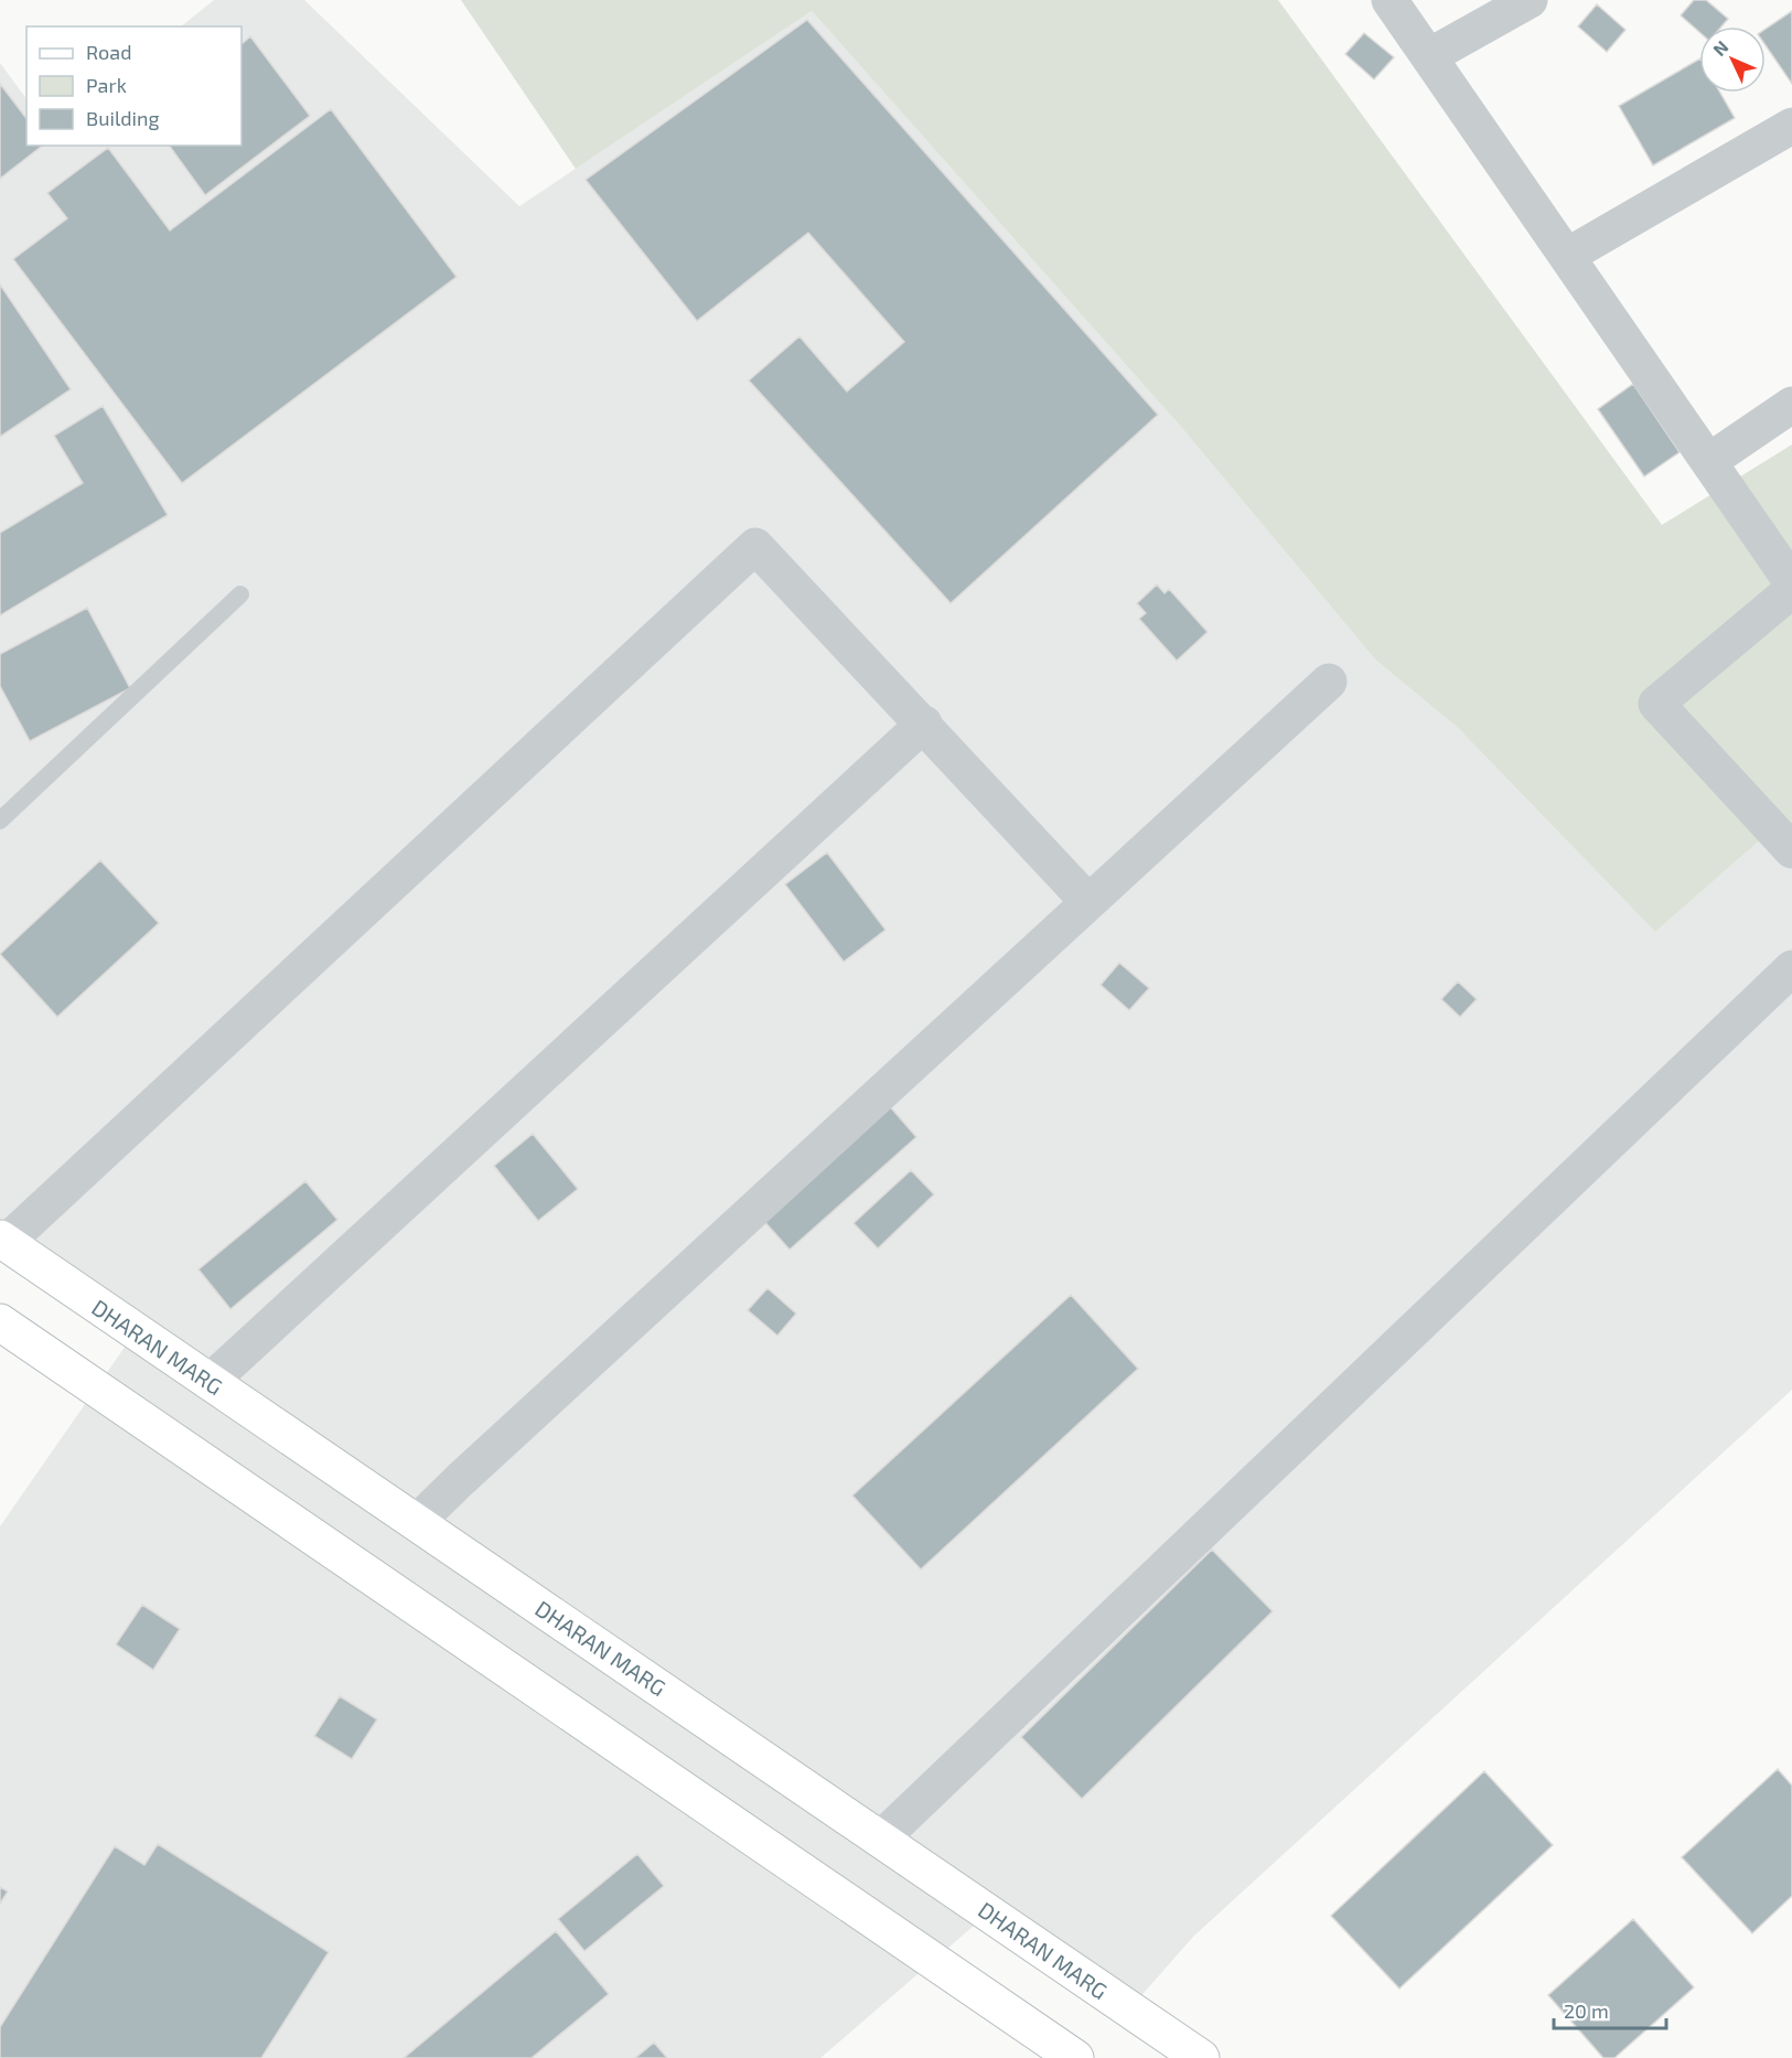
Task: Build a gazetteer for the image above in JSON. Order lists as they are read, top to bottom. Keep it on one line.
{"streets":{"main road":["DHARAN MARG"]},"legend":["Road","Park","Building"],"scale_bar":"20 m","north":"top left"}
